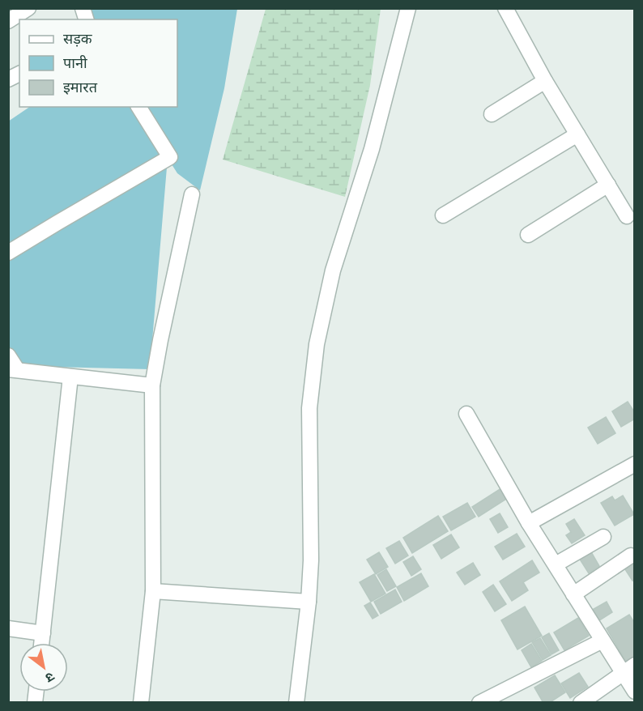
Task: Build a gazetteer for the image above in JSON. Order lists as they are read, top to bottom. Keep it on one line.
{"legend":["सड़क","पानी","इमारत"],"north":"bottom right"}
